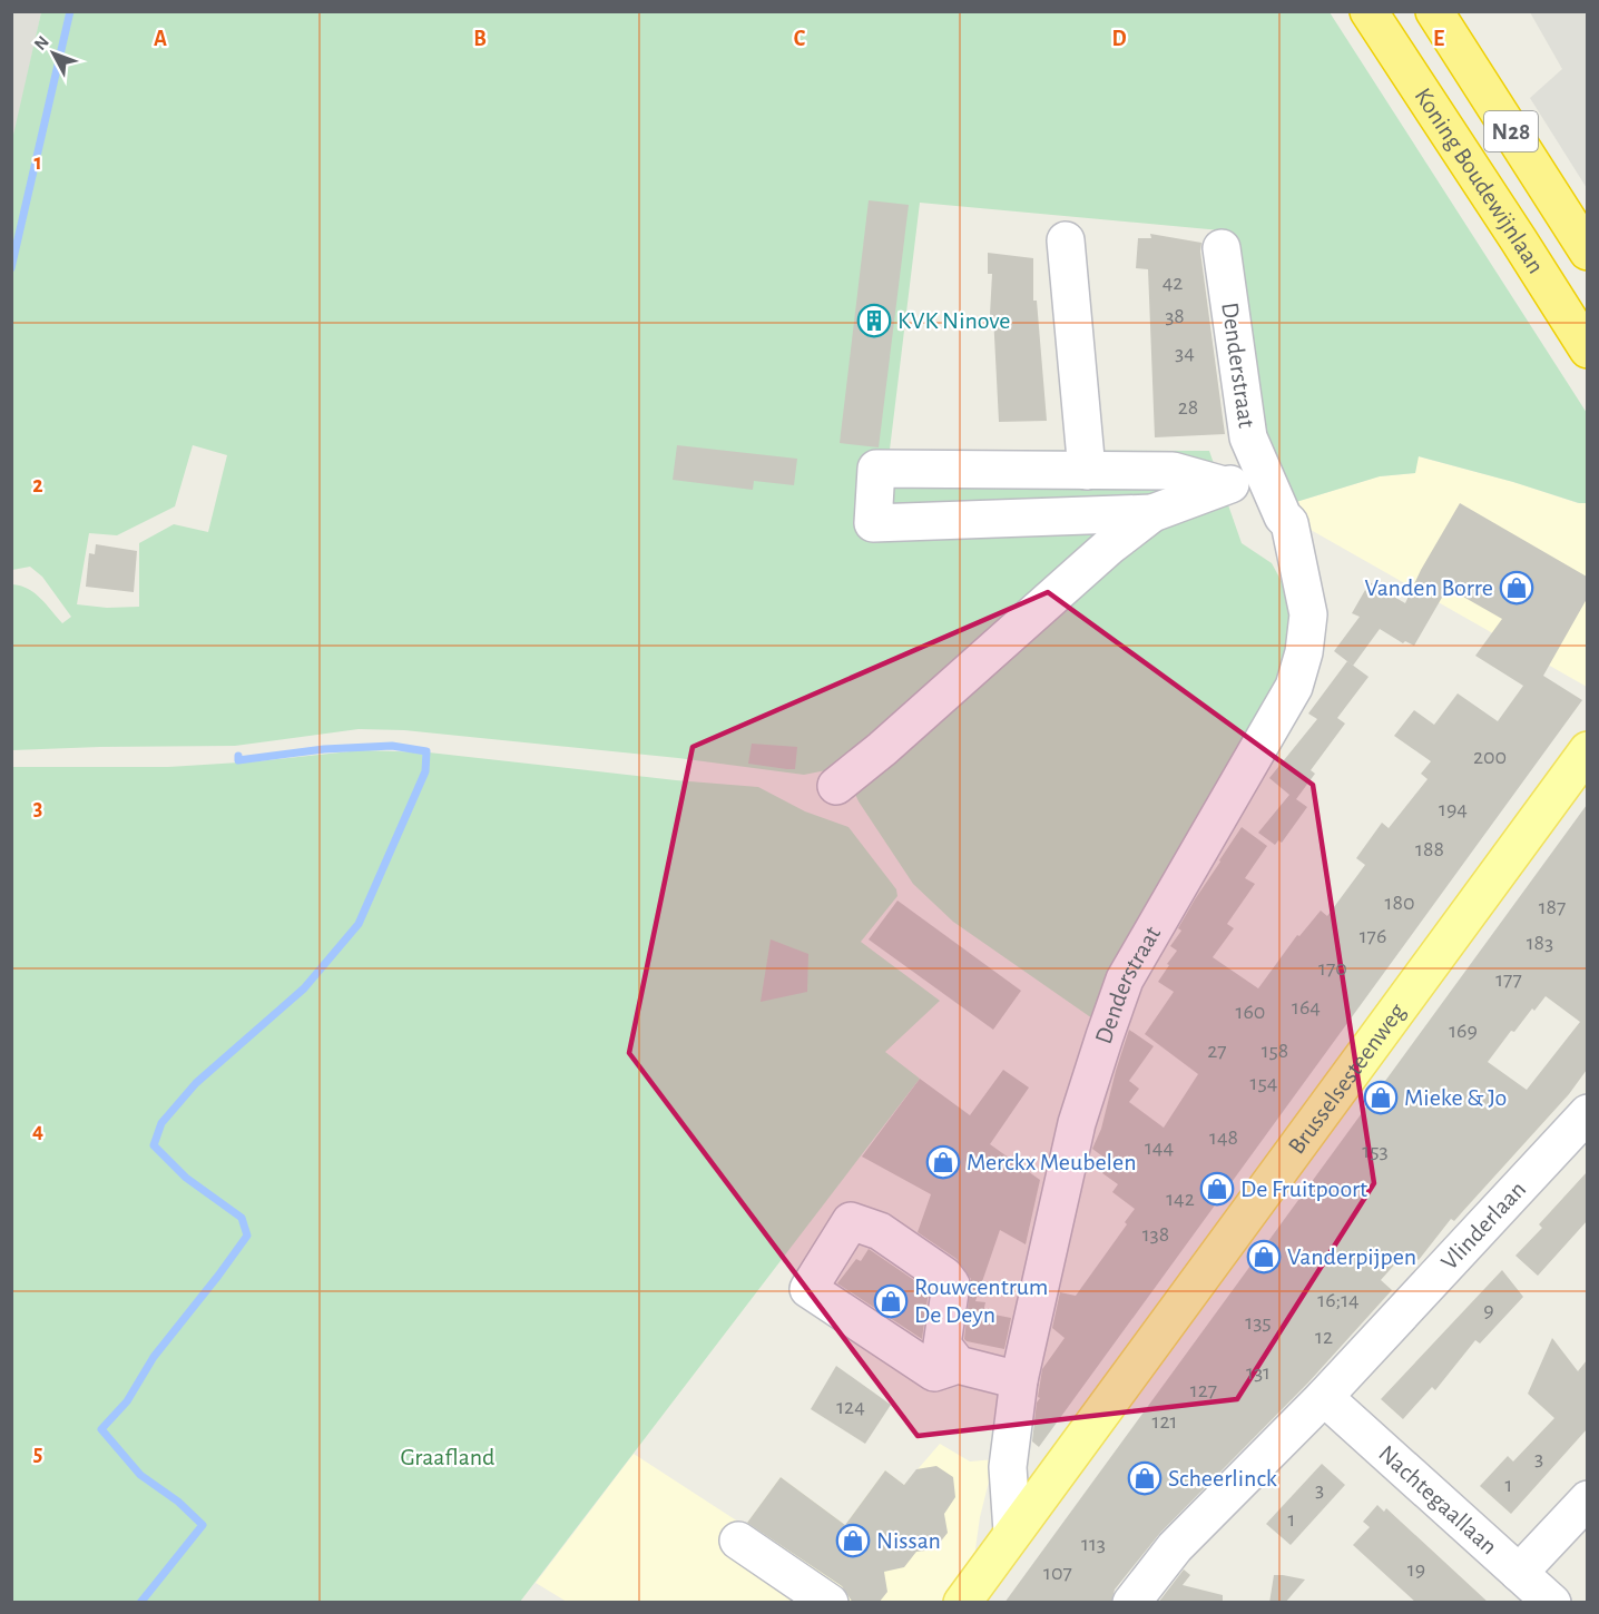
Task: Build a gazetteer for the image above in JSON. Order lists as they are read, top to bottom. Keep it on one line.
{"streets":{"highway":["N28","Koning Boudewijnlaan"],"main road":["Brusselsesteenweg"],"street":["Denderstraat","Vlinderlaan","Nachtegaallaan"]},"crossings":[["Denderstraat","Brusselsesteenweg"],["Vlinderlaan","Nachtegaallaan"]],"parks":["Graafland"],"places":{"building":["KVK Ninove"],"shop":["Vanden Borre","Mieke & Jo","Merckx Meubelen","De Fruitpoort","Vanderpijpen","Rouwcentrum De Deyn","Scheerlinck","Nissan"]},"house_numbers":["42","38","34","28","200","194","188","180","187","176","183","170","177","164","160","169","27","158","154","148","144","153","142","138","16;14","9","135","12","131","127","124","121","3","1","3","1","113","19","107"],"north":"top left","grid":{"columns":["A","B","C","D","E"],"rows":["1","2","3","4","5"]}}
